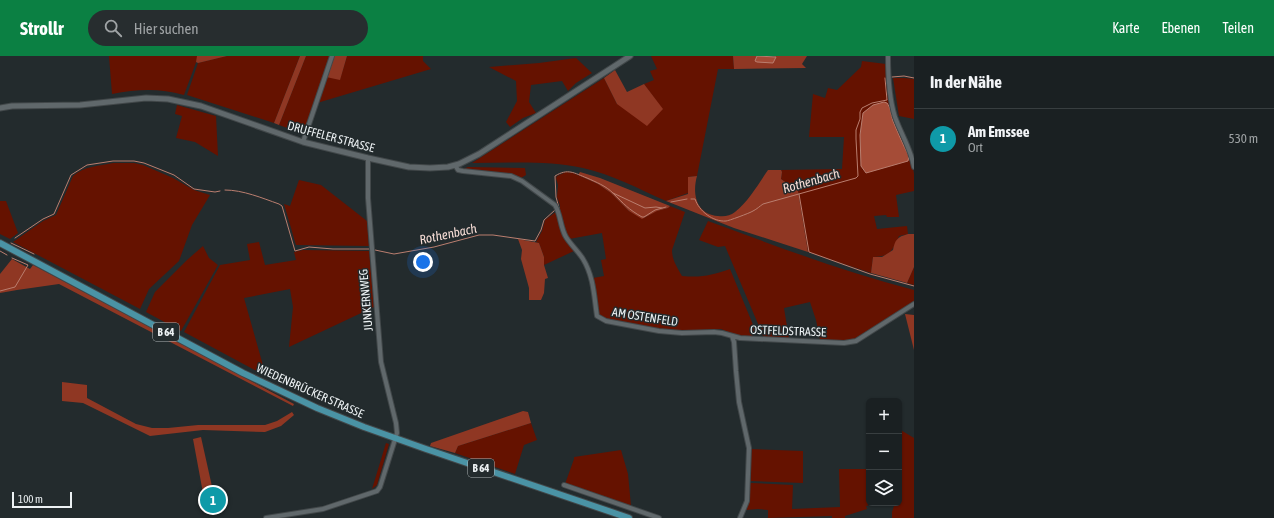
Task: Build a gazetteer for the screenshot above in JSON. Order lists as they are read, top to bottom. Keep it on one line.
{"streets":{"main road":["B 64","WIEDENBRÜCKER STRASSE"],"street":["DRUFFELER STRASSE","JUNKERNWEG","AM OSTENFELD","OSTFELDSTRASSE"]},"crossings":[["DRUFFELER STRASSE","JUNKERNWEG"],["DRUFFELER STRASSE","AM OSTENFELD"],["JUNKERNWEG","WIEDENBRÜCKER STRASSE"],["AM OSTENFELD","OSTFELDSTRASSE"]],"water":["Rothenbach"],"scale_bar":"100 m","page":{"header":"Strollr","search":"Hier suchen","nav":["Karte","Ebenen","Teilen"],"heading":"In der Nähe","list":[{"mark":"1","name":"Am Emssee","note":"Ort","value":"530 m"}],"map_buttons":["+","−"],"pins":"1","scale":"100 m"}}
